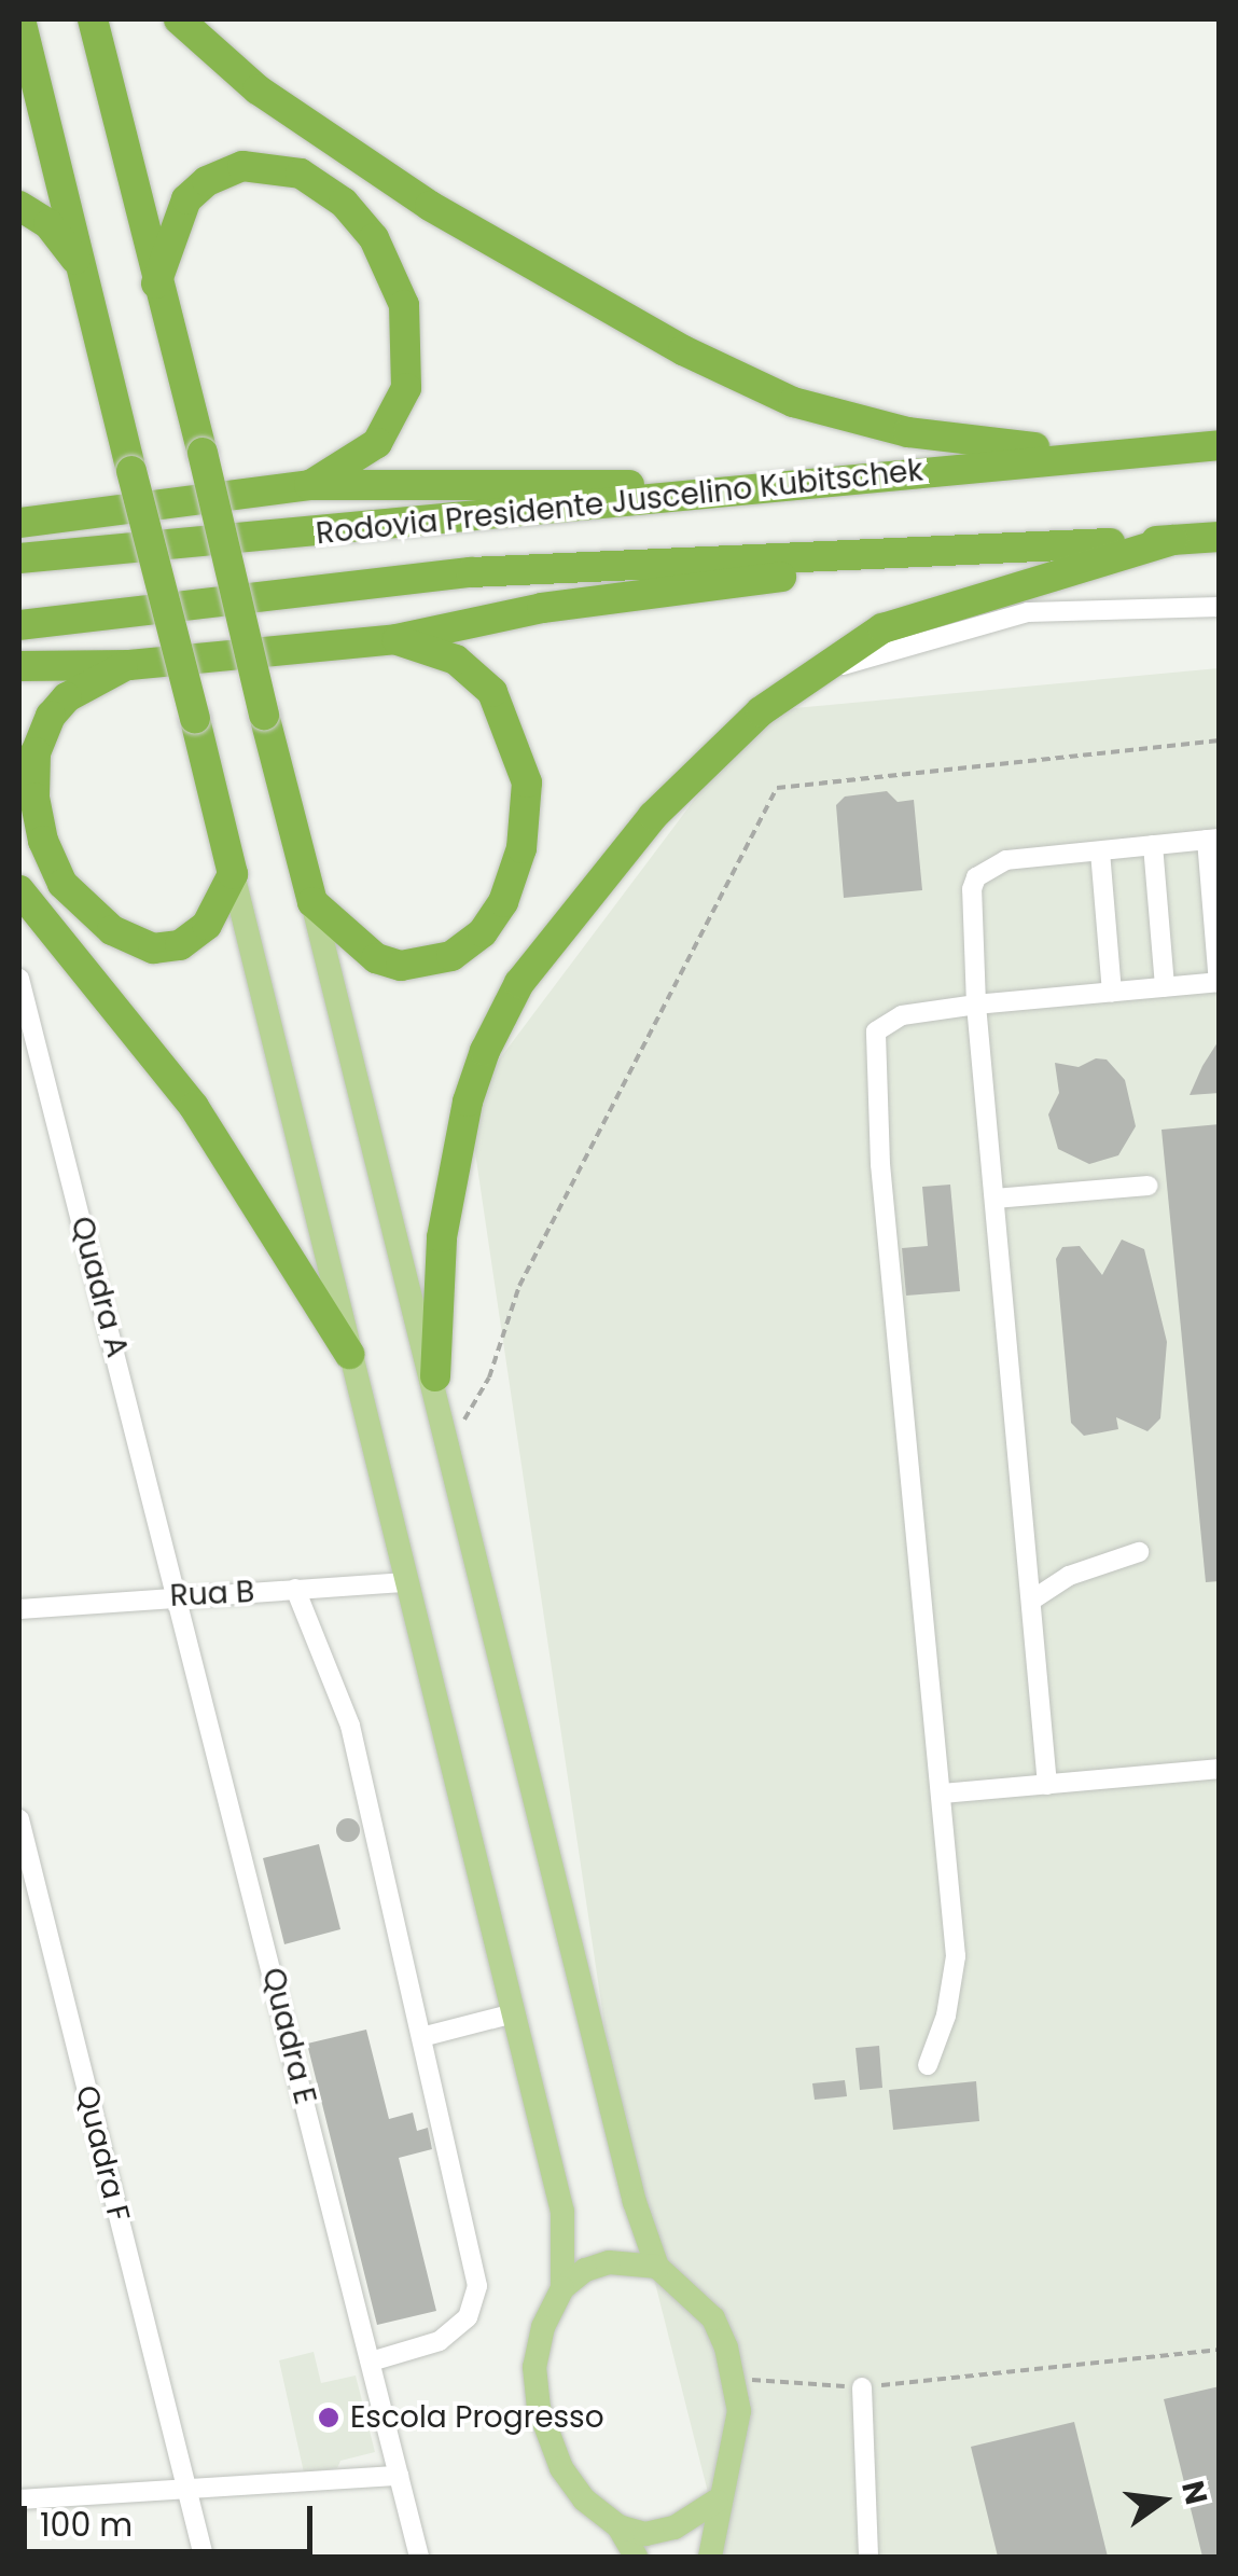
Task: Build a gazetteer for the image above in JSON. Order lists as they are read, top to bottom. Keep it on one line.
{"streets":{"highway":["Rodovia Presidente Juscelino Kubitschek"],"street":["Quadra A","Rua B","Quadra E","Quadra F"]},"crossings":[["Quadra A","Rua B"],["Quadra A","Quadra E"],["Rua B","Quadra E"]],"places":["Escola Progresso"],"scale_bar":"100 m","north":"right"}
